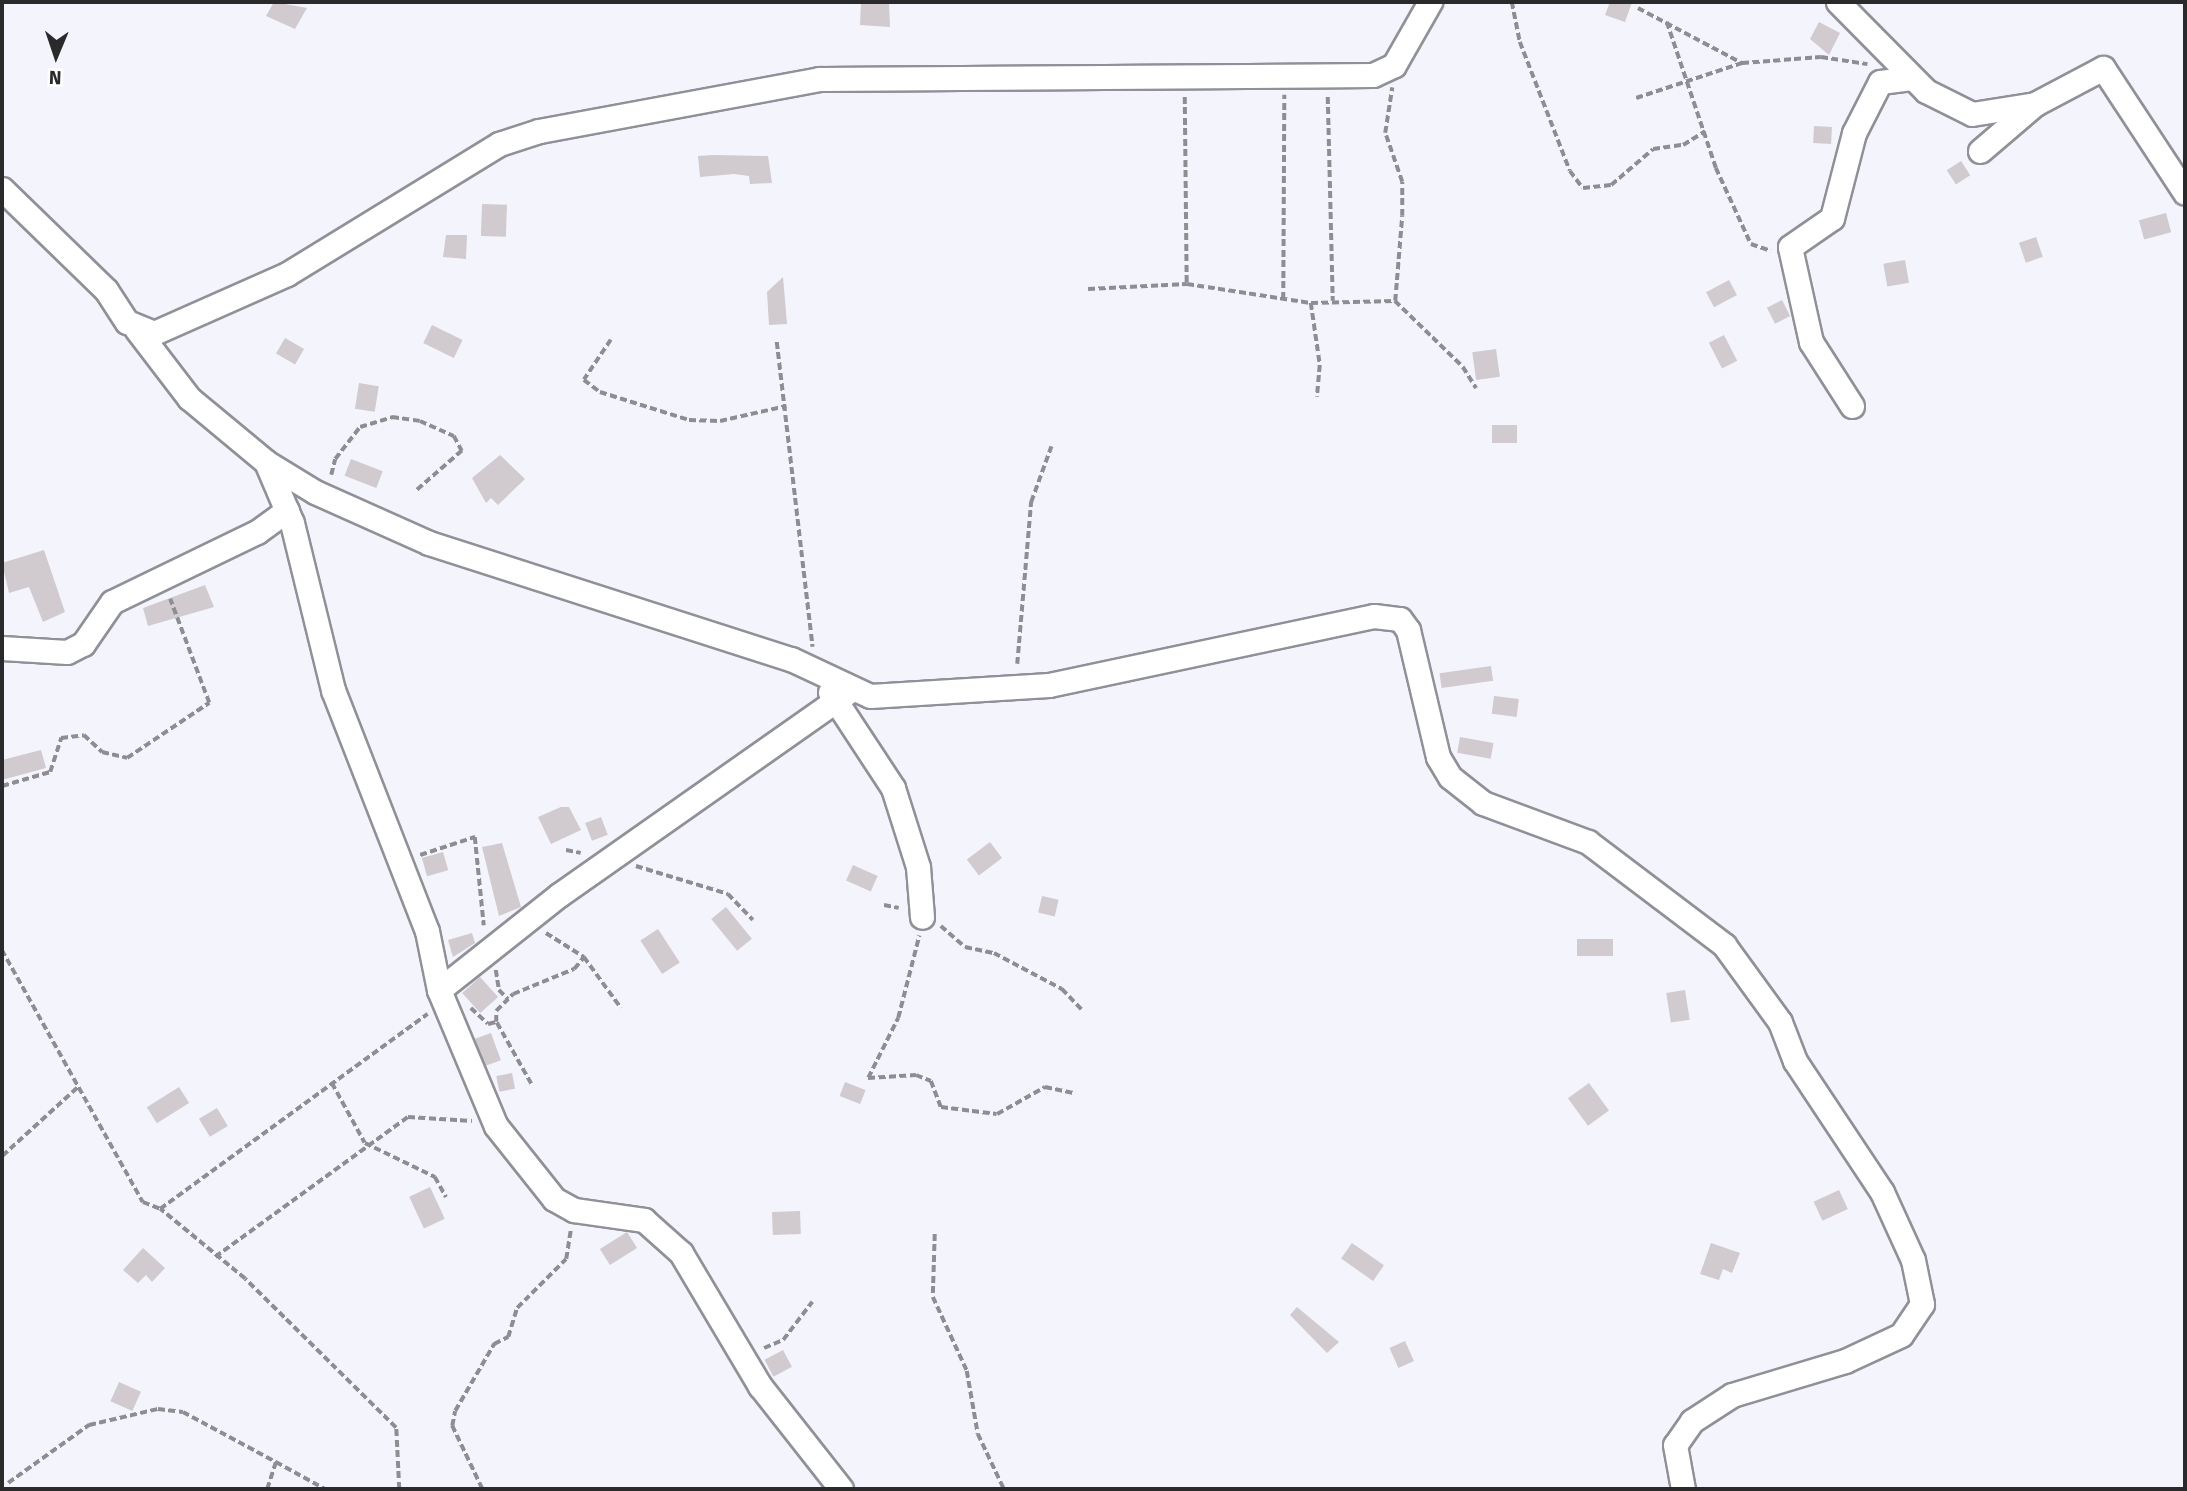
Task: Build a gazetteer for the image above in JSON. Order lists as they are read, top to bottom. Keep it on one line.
{"north":"bottom"}
